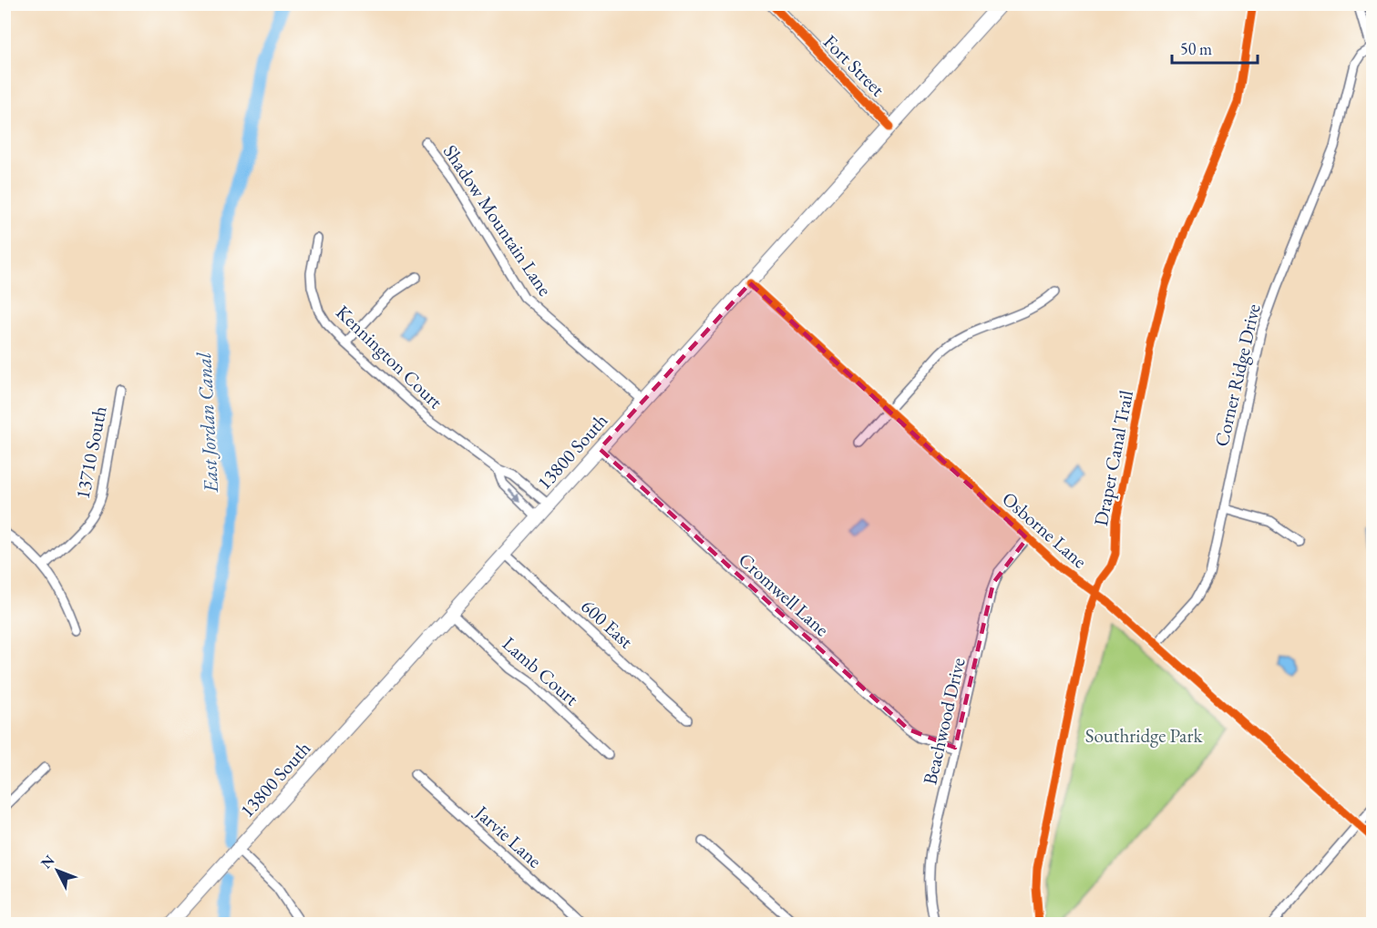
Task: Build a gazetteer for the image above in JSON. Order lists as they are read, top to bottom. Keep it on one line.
{"streets":{"main road":["13800 South"],"street":["Fort Street","Shadow Mountain Lane","Kennington Court","Corner Ridge Drive","13710 South","Osborne Lane","Cromwell Lane","600 East","Lamb Court","Beachwood Drive","Jarvie Lane"],"cycle path":["Draper Canal Trail"]},"crossings":[["Fort Street","13800 South"],["Shadow Mountain Lane","13800 South"],["Kennington Court","13800 South"],["Corner Ridge Drive","Osborne Lane"],["13800 South","Osborne Lane"],["13800 South","Cromwell Lane"],["13800 South","600 East"],["13800 South","Lamb Court"],["Osborne Lane","Beachwood Drive"],["Cromwell Lane","Beachwood Drive"]],"water":["East Jordan Canal"],"parks":["Southridge Park"],"scale_bar":"50 m","north":"top left"}
